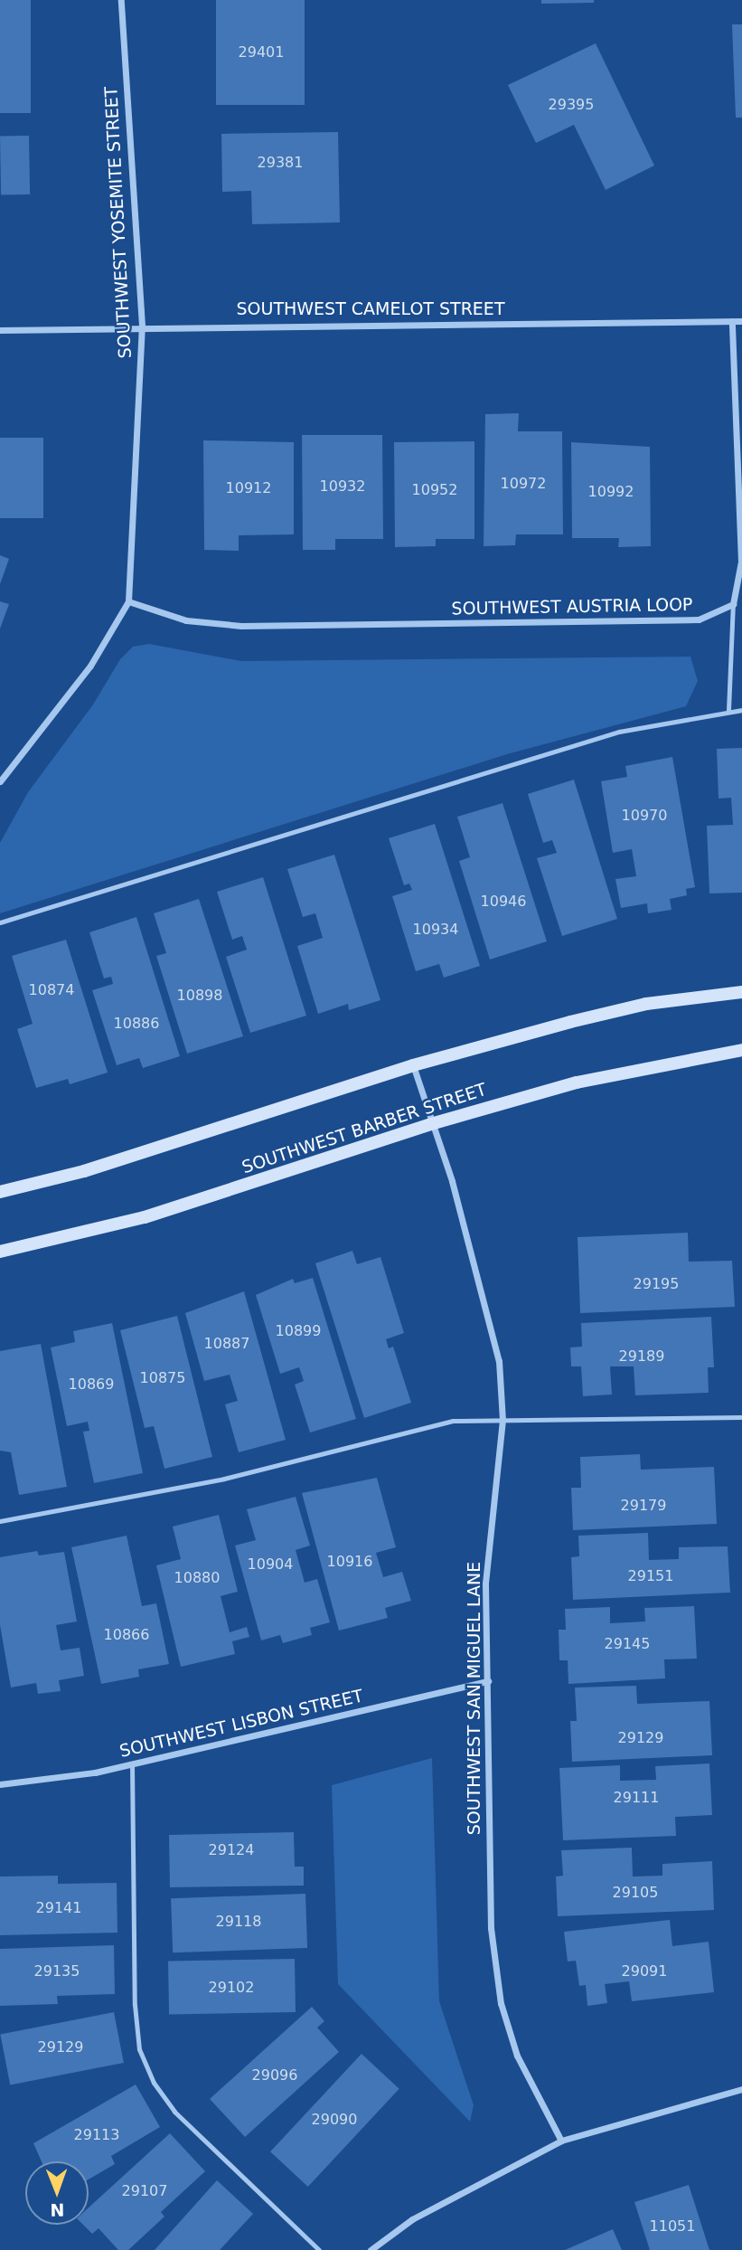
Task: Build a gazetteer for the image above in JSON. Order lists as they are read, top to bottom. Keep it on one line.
{"streets":{"street":["SOUTHWEST YOSEMITE STREET","SOUTHWEST CAMELOT STREET","SOUTHWEST AUSTRIA LOOP","SOUTHWEST BARBER STREET","SOUTHWEST SAN MIGUEL LANE","SOUTHWEST LISBON STREET"]},"crossings":[["SOUTHWEST YOSEMITE STREET","SOUTHWEST CAMELOT STREET"],["SOUTHWEST YOSEMITE STREET","SOUTHWEST AUSTRIA LOOP"],["SOUTHWEST BARBER STREET","SOUTHWEST SAN MIGUEL LANE"],["SOUTHWEST SAN MIGUEL LANE","SOUTHWEST LISBON STREET"]],"house_numbers":["29401","29395","29381","10972","10932","10912","10952","10992","10970","10946","10934","10874","10898","10886","29195","10899","10887","29189","10875","10869","29179","10916","10904","29151","10880","10866","29145","29129","29111","29124","29105","29141","29118","29135","29091","29102","29129","29096","29090","29113","29107","11051"],"north":"bottom"}
